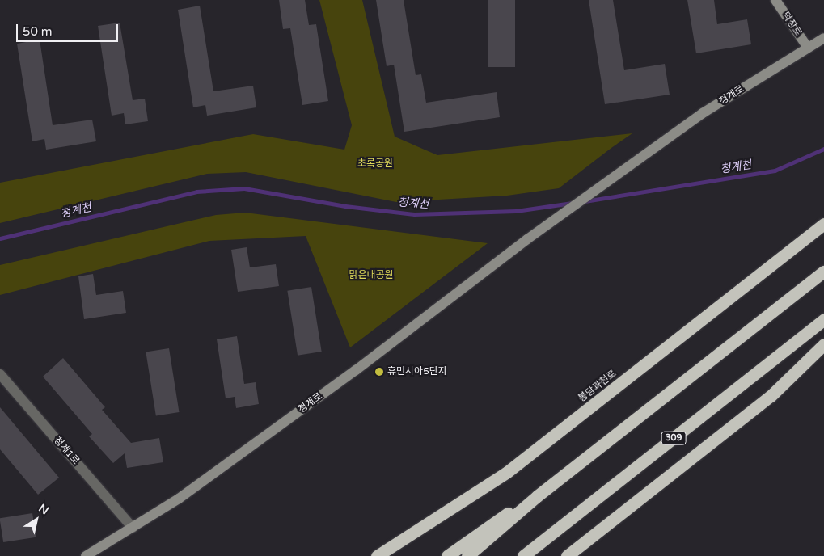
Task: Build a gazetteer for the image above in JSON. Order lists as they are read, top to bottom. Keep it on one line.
{"streets":{"highway":["봉담과천로","309"],"street":["덕장로","청계로","청계1로"]},"crossings":[["덕장로","청계로"],["청계로","청계1로"]],"water":["청계천"],"parks":["초록공원","맑은내공원"],"places":["휴먼시아5단지"],"scale_bar":"50 m","north":"top right"}
